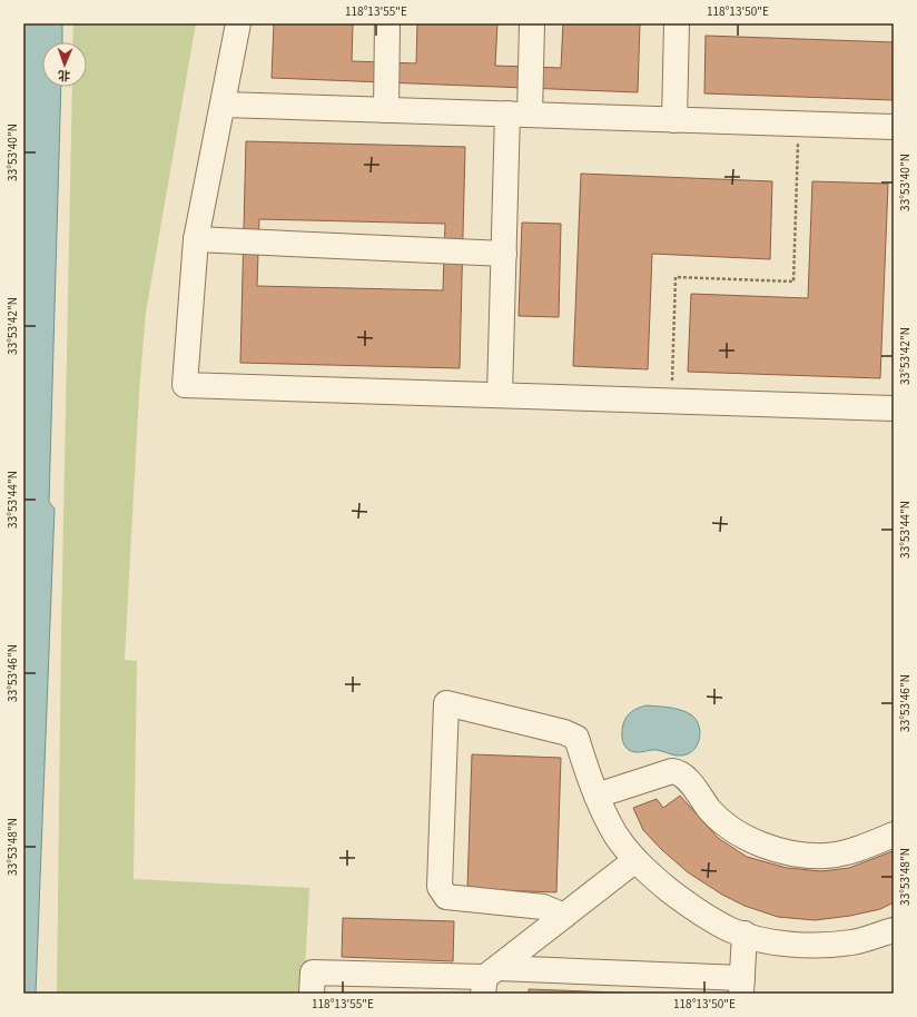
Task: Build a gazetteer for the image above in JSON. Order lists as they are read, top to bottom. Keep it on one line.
{"north":"bottom","coordinates":["118°13'55\"E","118°13'50\"E","33°53'40\"N","33°53'42\"N","33°53'44\"N","33°53'46\"N","33°53'48\"N"]}
